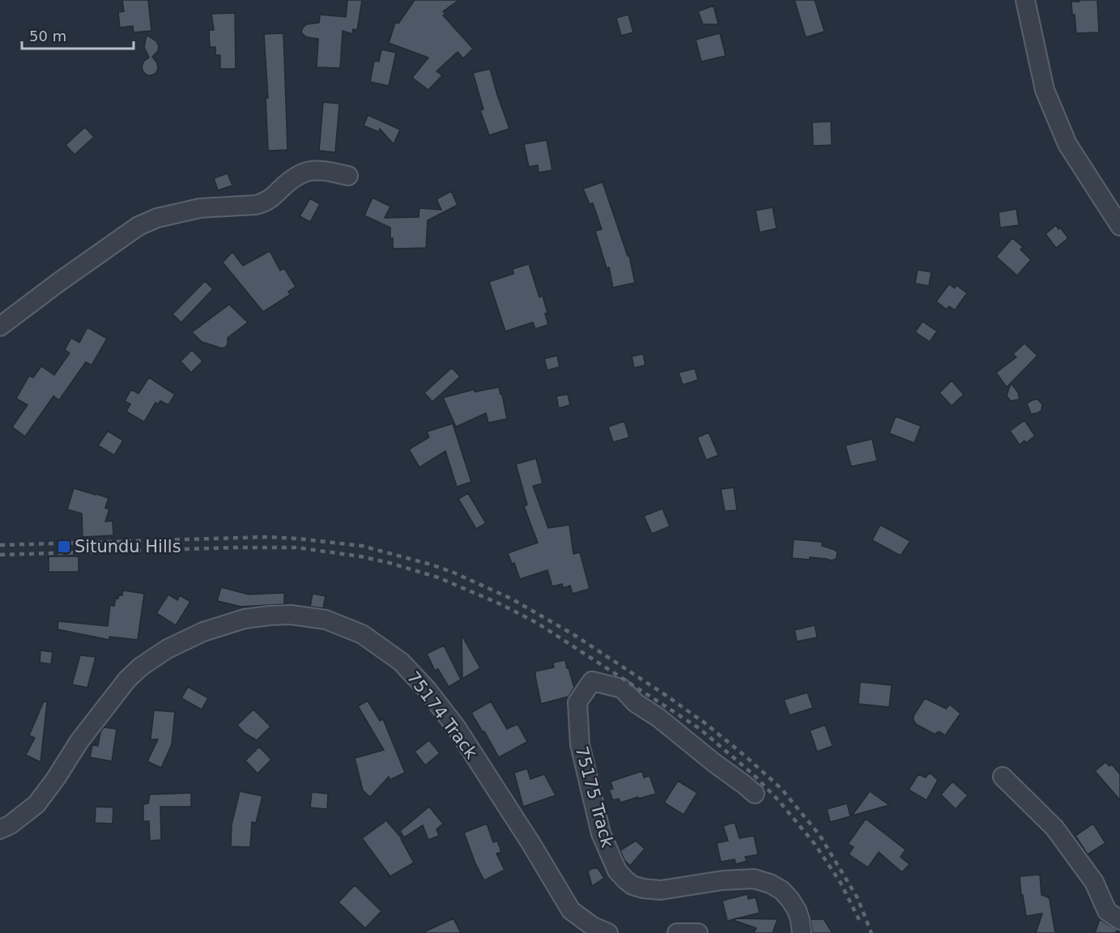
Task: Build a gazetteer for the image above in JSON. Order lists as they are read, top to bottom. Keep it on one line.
{"streets":{"street":["75174 Track","75175 Track"]},"places":{"transit":["Situndu Hills"]},"scale_bar":"50 m"}
